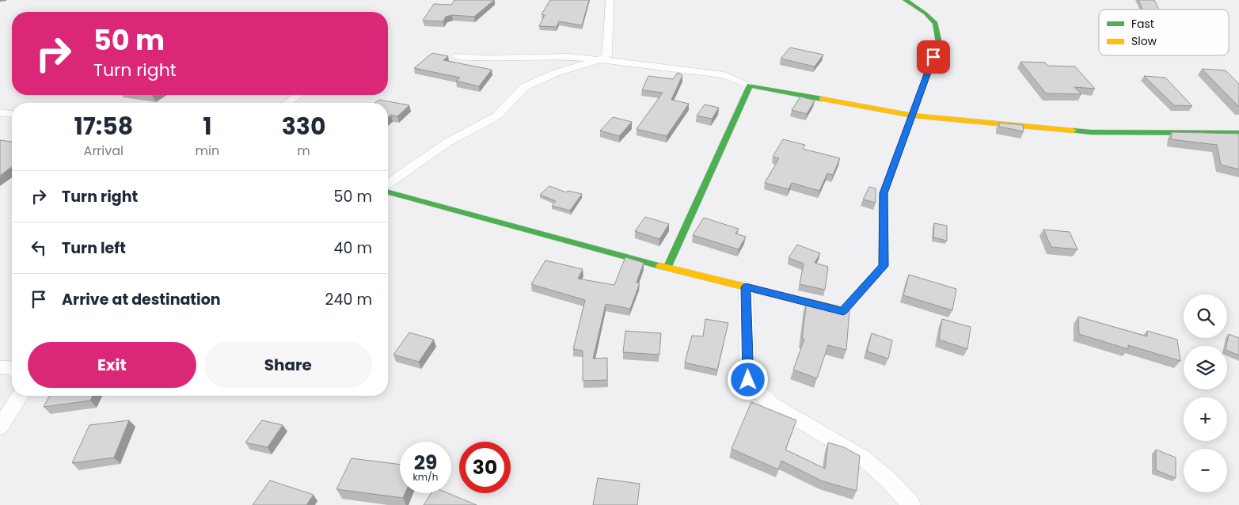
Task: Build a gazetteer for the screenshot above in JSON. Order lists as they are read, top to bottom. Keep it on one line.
{"legend":["Fast","Slow"],"page":{"turn":["50 m","Turn right"],"eta":["17:58","Arrival","1","min","330","m"],"list":[{"name":"Turn right","value":"50 m"},{"name":"Turn left","value":"40 m"},{"name":"Arrive at destination","value":"240 m"}],"map_buttons":["+","−"],"buttons":["Exit","Share"],"speed":"29 km/h","limit":"30"}}
